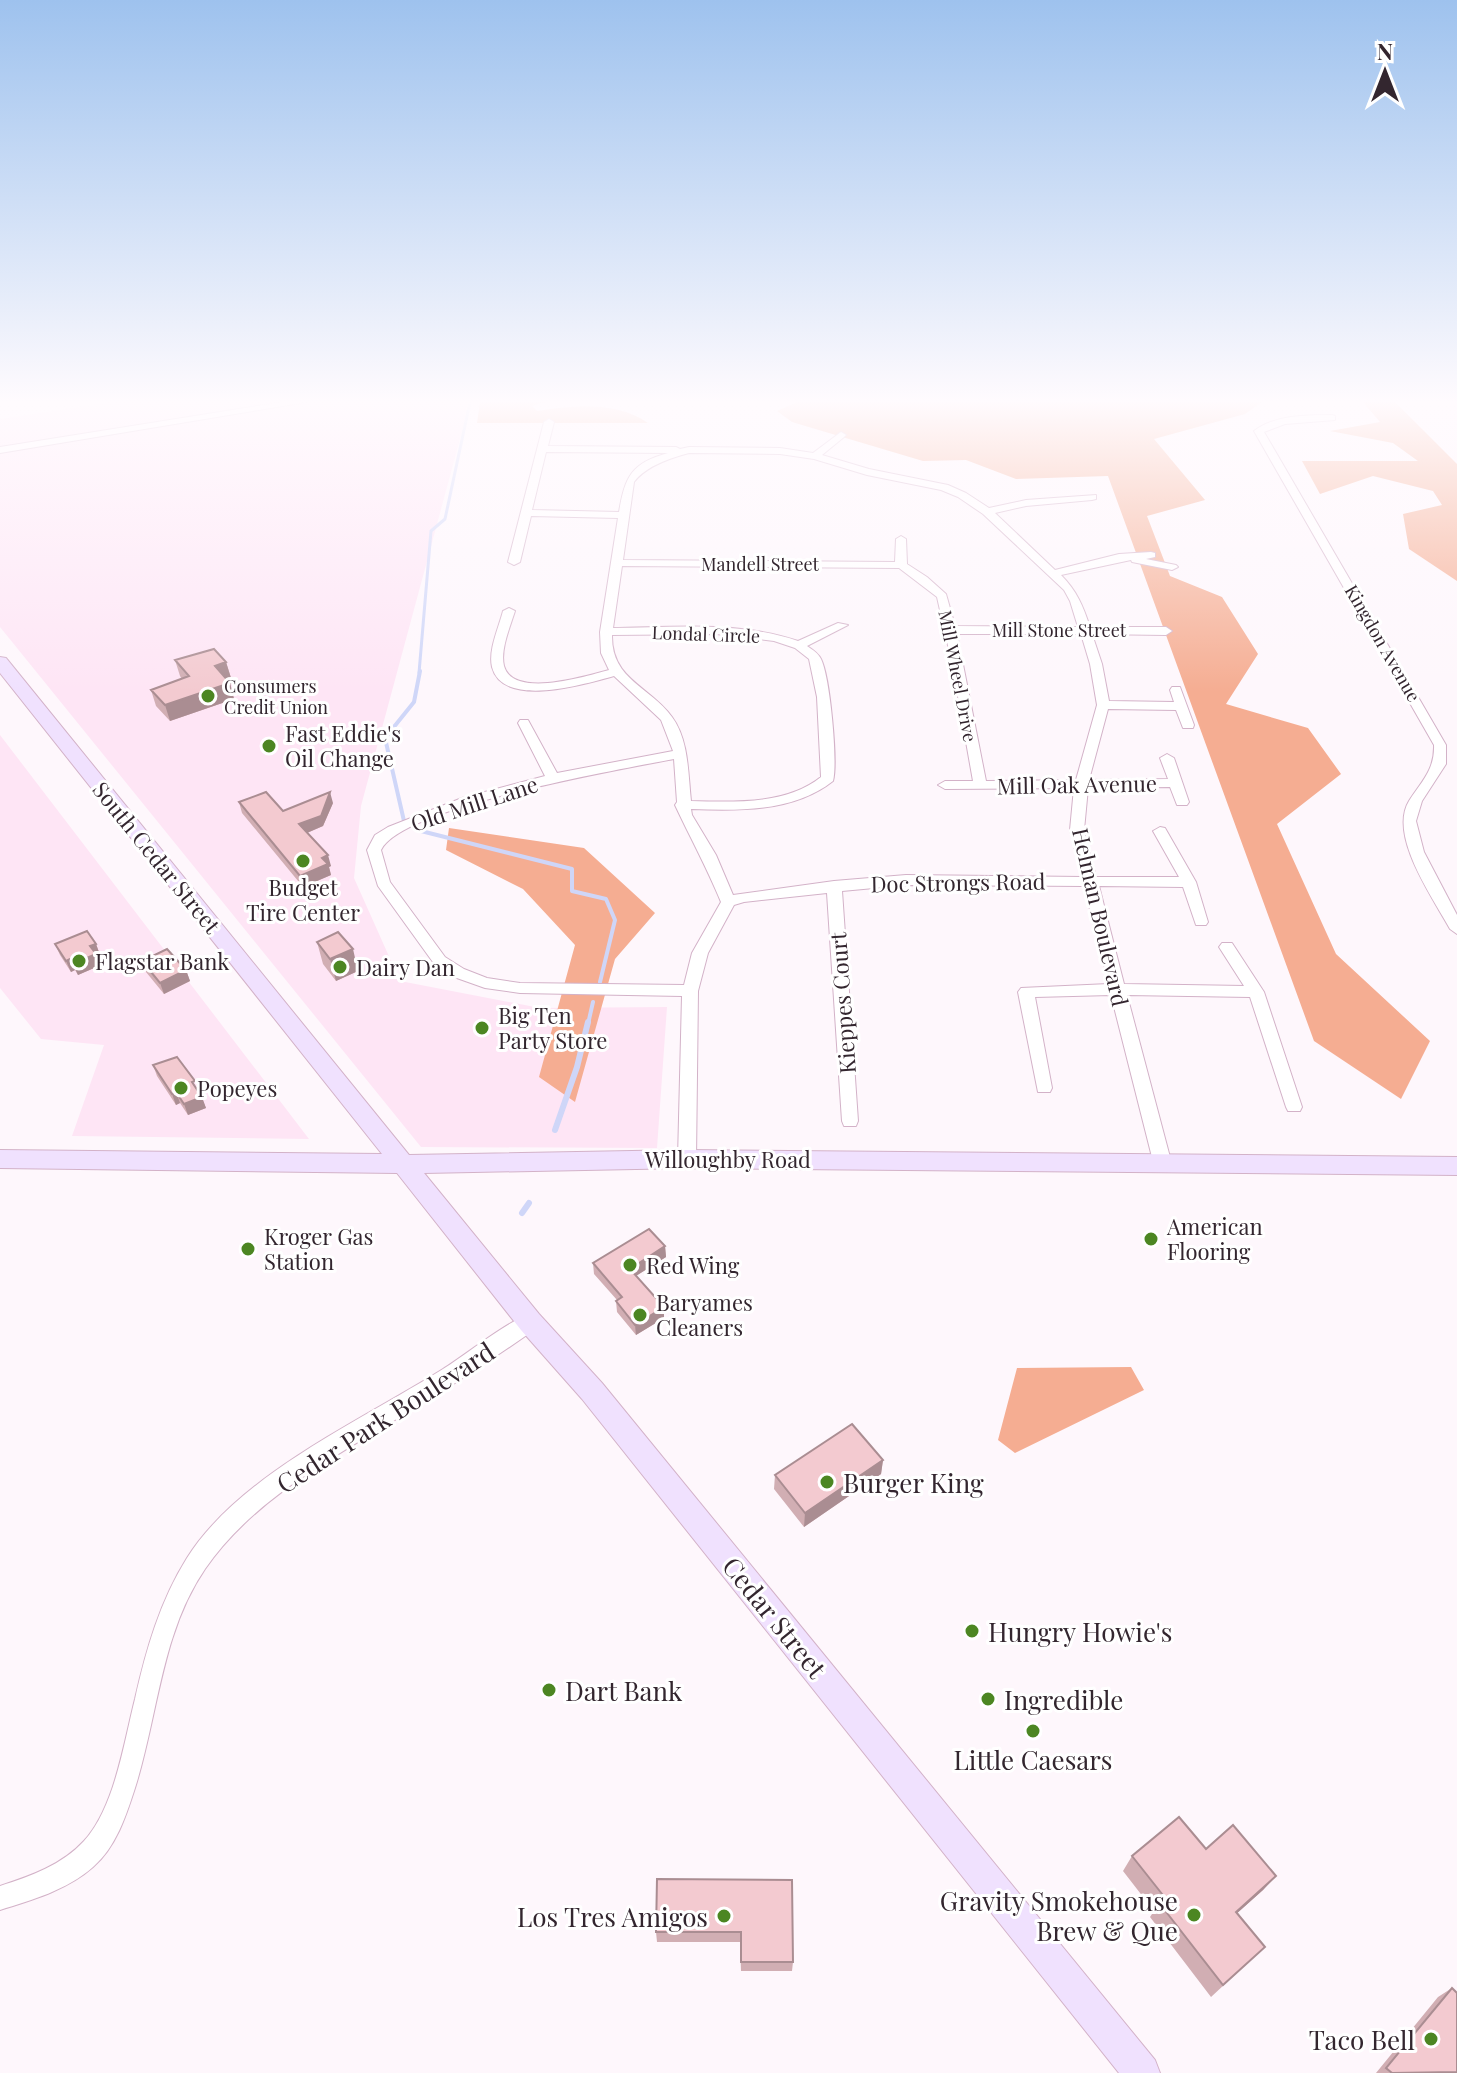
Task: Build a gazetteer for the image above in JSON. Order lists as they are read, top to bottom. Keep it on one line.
{"streets":{"main road":["South Cedar Street","Willoughby Road","Cedar Street"],"street":["Mandell Street","Mill Stone Street","Londal Circle","Kingdon Avenue","Mill Wheel Drive","Mill Oak Avenue","Old Mill Lane","Doc Strongs Road","Helman Boulevard","Kieppes Court","Cedar Park Boulevard"]},"crossings":[["Mandell Street","Mill Wheel Drive"],["Mill Stone Street","Mill Wheel Drive"],["Mill Stone Street","Helman Boulevard"],["Mill Wheel Drive","Mill Oak Avenue"],["Mill Oak Avenue","Helman Boulevard"],["South Cedar Street","Willoughby Road"],["South Cedar Street","Cedar Street"],["Doc Strongs Road","Helman Boulevard"],["Doc Strongs Road","Kieppes Court"],["Helman Boulevard","Willoughby Road"],["Willoughby Road","Cedar Street"],["Cedar Park Boulevard","Cedar Street"]],"places":["Consumers Credit Union","Fast Eddie's Oil Change","Budget Tire Center","Flagstar Bank","Dairy Dan","Big Ten Party Store","Popeyes","American Flooring","Kroger Gas Station","Red Wing","Baryames Cleaners","Burger King","Hungry Howie's","Dart Bank","Ingredible","Little Caesars","Gravity Smokehouse Brew & Que","Los Tres Amigos","Taco Bell"],"north":"top"}
